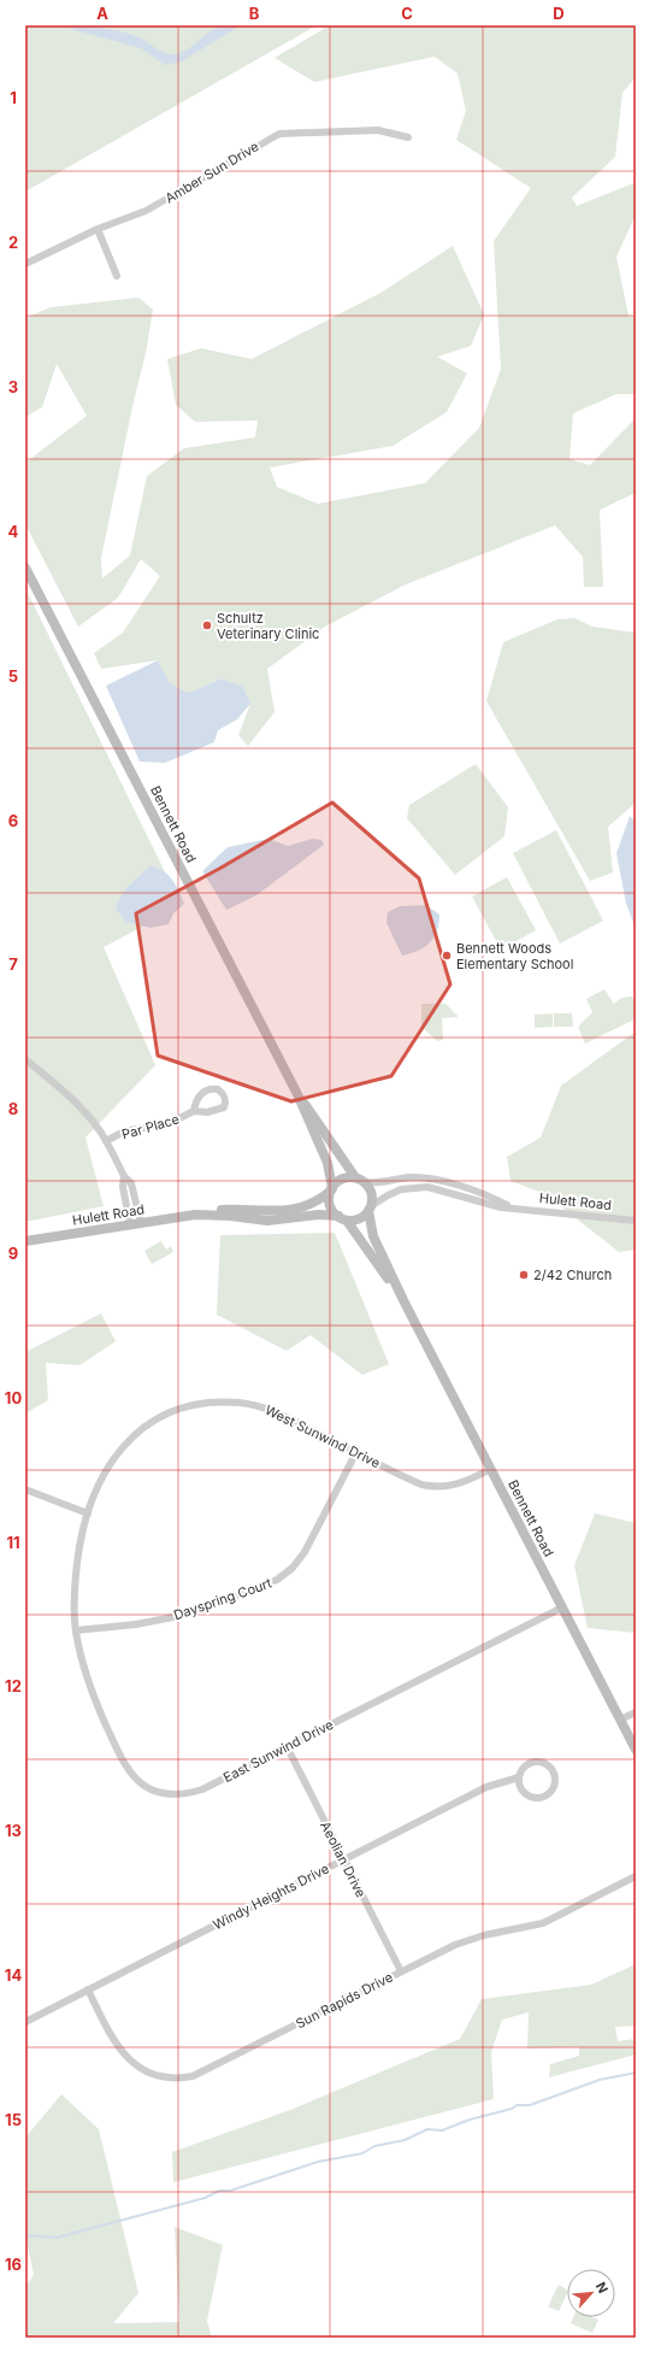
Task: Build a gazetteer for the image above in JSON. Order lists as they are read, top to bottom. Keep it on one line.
{"streets":{"street":["Amber Sun Drive","Bennett Road","Par Place","Hulett Road","West Sunwind Drive","Dayspring Court","East Sunwind Drive","Aeolian Drive","Windy Heights Drive","Sun Rapids Drive"]},"crossings":[["Bennett Road","Hulett Road"],["Bennett Road","West Sunwind Drive"],["Bennett Road","East Sunwind Drive"],["West Sunwind Drive","Dayspring Court"],["West Sunwind Drive","East Sunwind Drive"],["Dayspring Court","East Sunwind Drive"],["East Sunwind Drive","Aeolian Drive"],["Aeolian Drive","Windy Heights Drive"],["Aeolian Drive","Sun Rapids Drive"],["Windy Heights Drive","Sun Rapids Drive"]],"places":["Schultz Veterinary Clinic","Bennett Woods Elementary School","2/42 Church"],"north":"top right","grid":{"columns":["A","B","C","D"],"rows":["1","2","3","4","5","6","7","8","9","10","11","12","13","14","15","16"]}}
